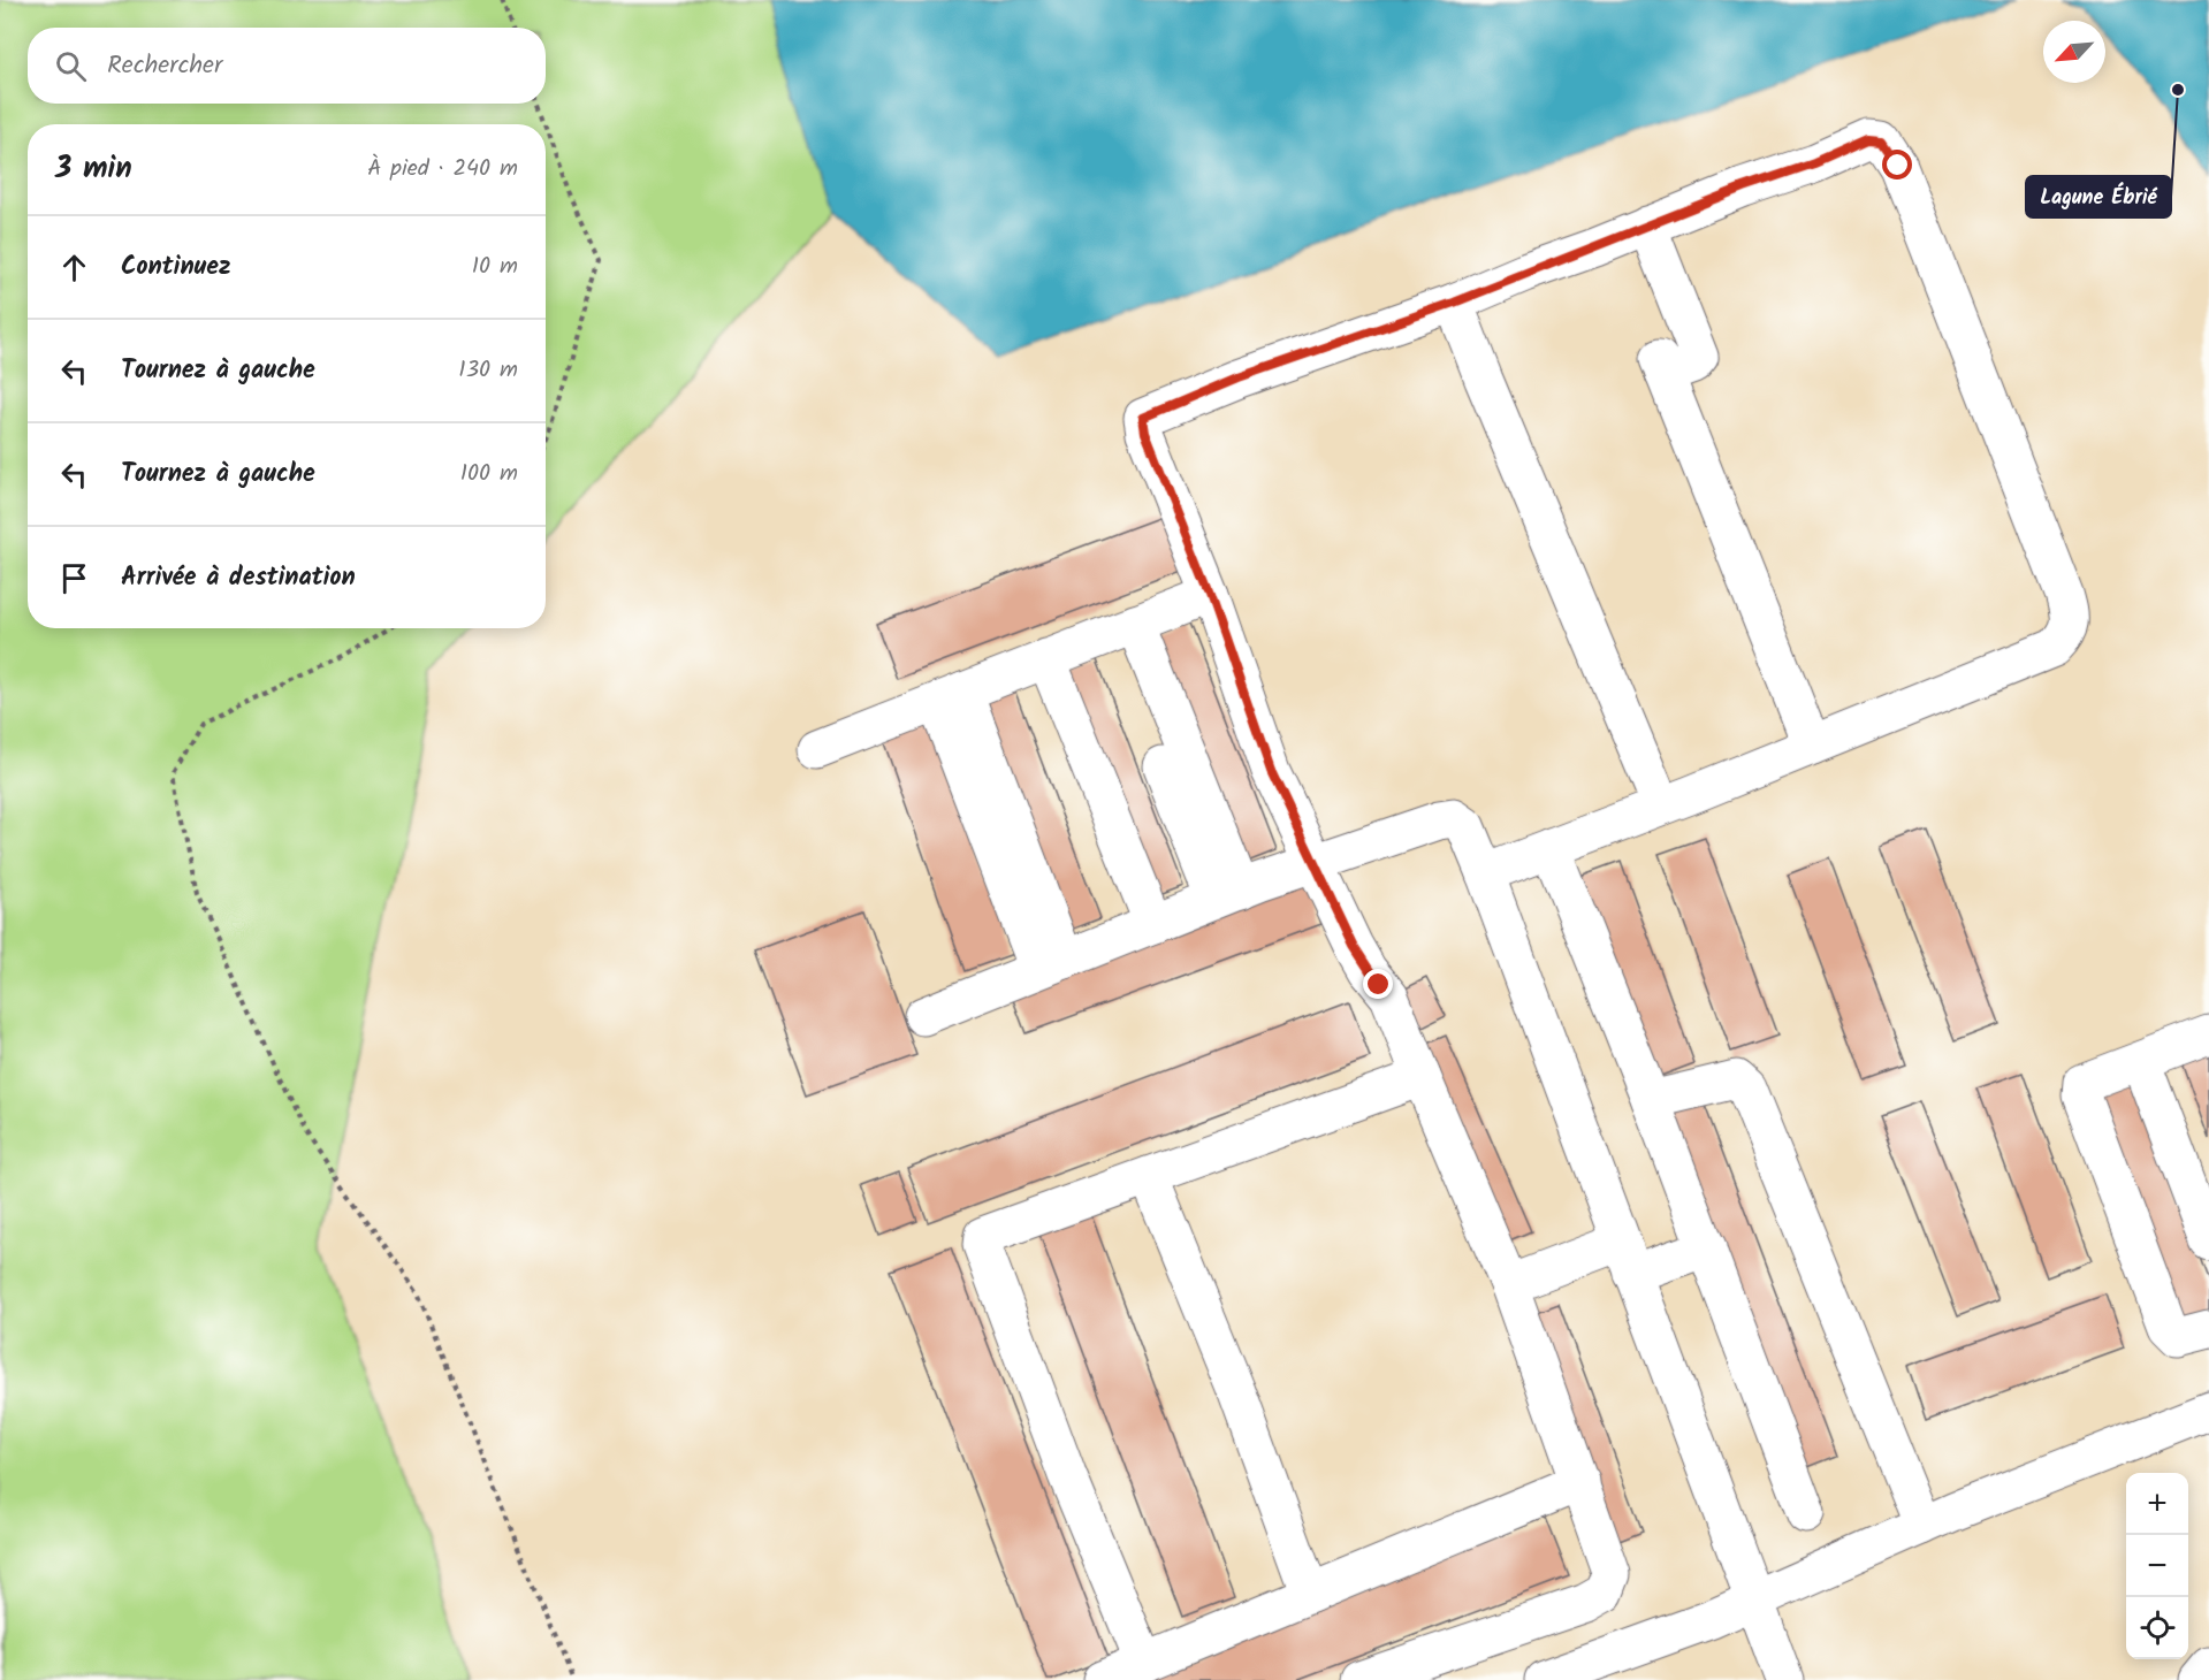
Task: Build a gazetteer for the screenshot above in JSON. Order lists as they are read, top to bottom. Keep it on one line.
{"places":["Lagune Ébrié"],"north":"bottom left","page":{"search":"Rechercher","heading":["3 min","À pied · 240 m"],"list":[["Continuez","10 m"],["Tournez à gauche","130 m"],["Tournez à gauche","100 m"],"Arrivée à destination"],"map_buttons":["+","−"]}}
